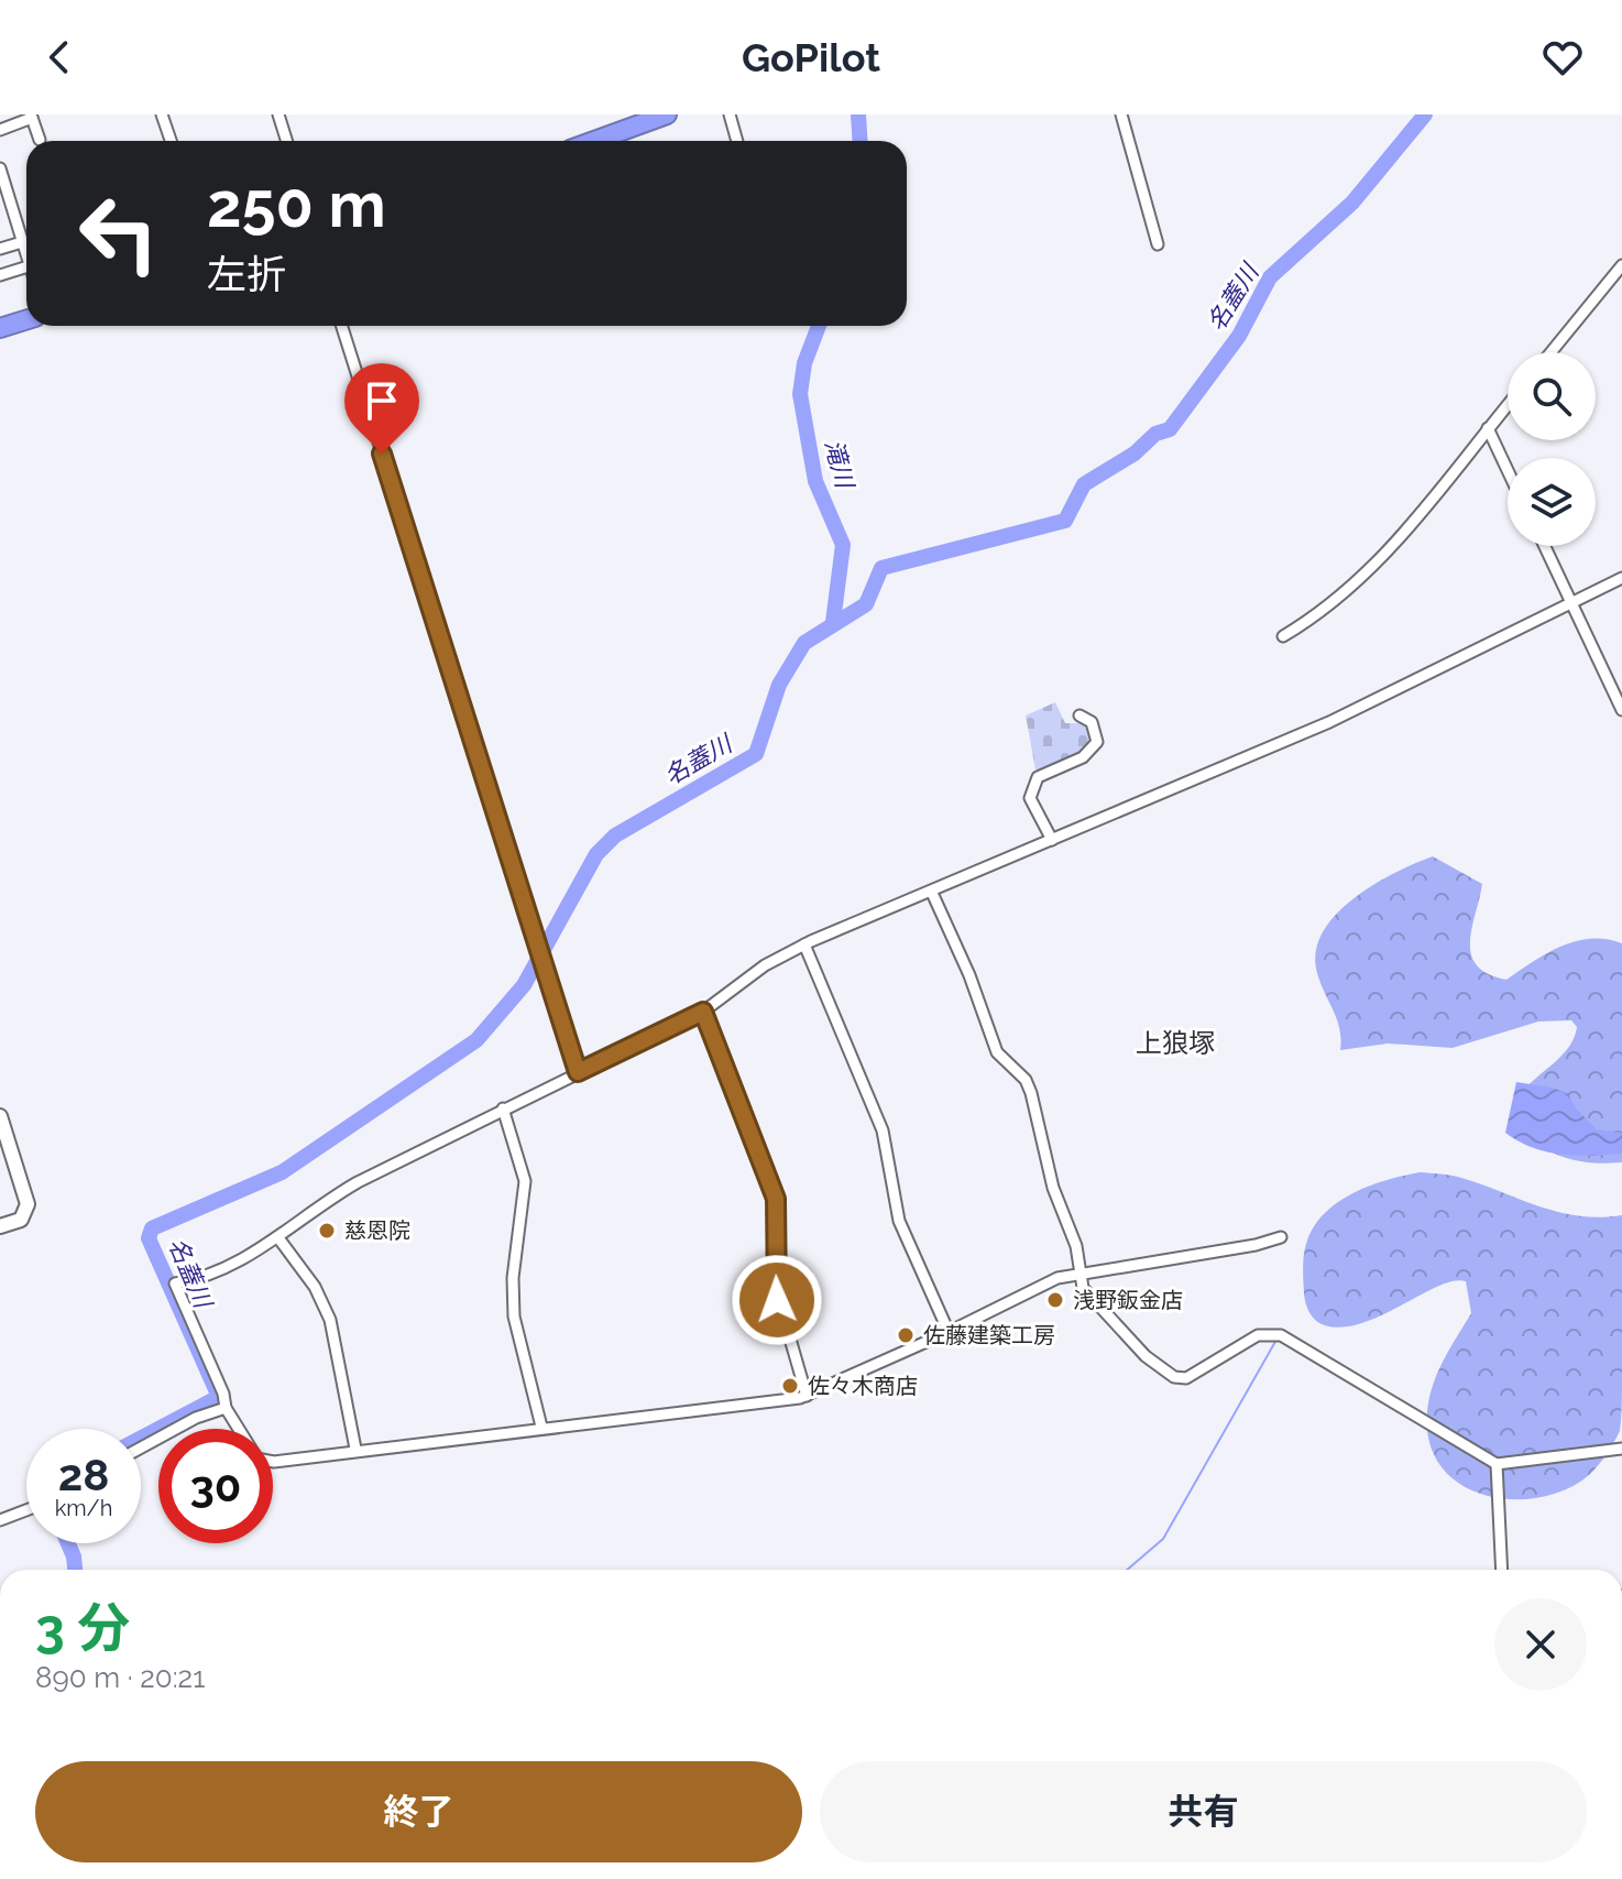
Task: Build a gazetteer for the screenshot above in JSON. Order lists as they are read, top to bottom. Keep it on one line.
{"districts":["上狼塚"],"water":["名蓋川","滝川"],"places":["慈恩院","浅野鈑金店","佐藤建築工房","佐々木商店"],"page":{"header":"GoPilot","turn":["250 m","左折"],"speed":"28 km/h","limit":"30","heading":["3 分","890 m · 20:21"],"buttons":["終了","共有"]}}
